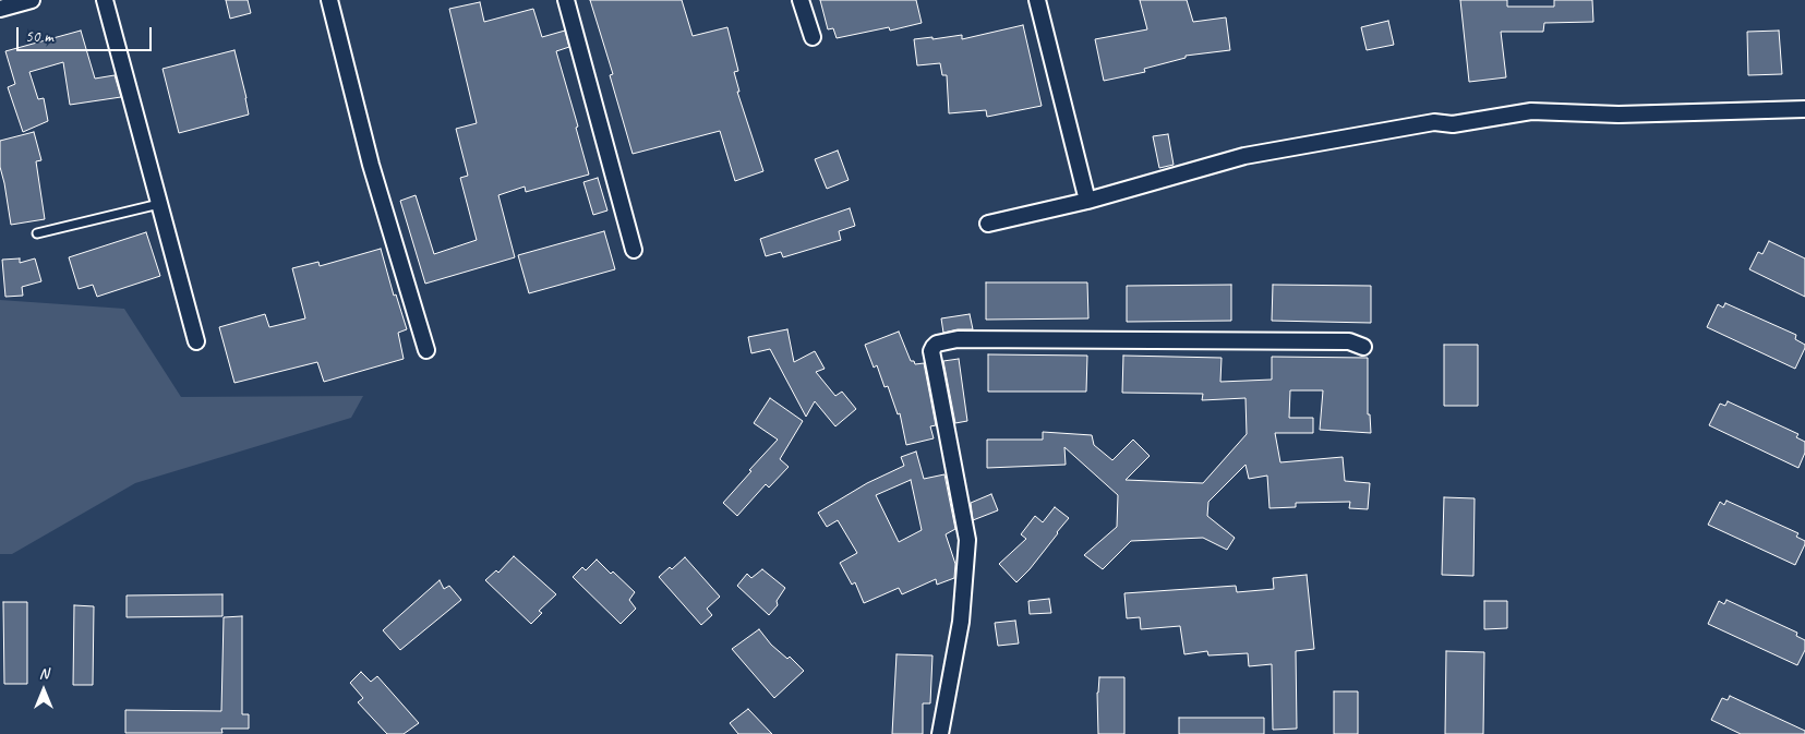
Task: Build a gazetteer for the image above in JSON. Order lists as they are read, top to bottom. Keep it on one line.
{"scale_bar":"50 m","north":"top"}
